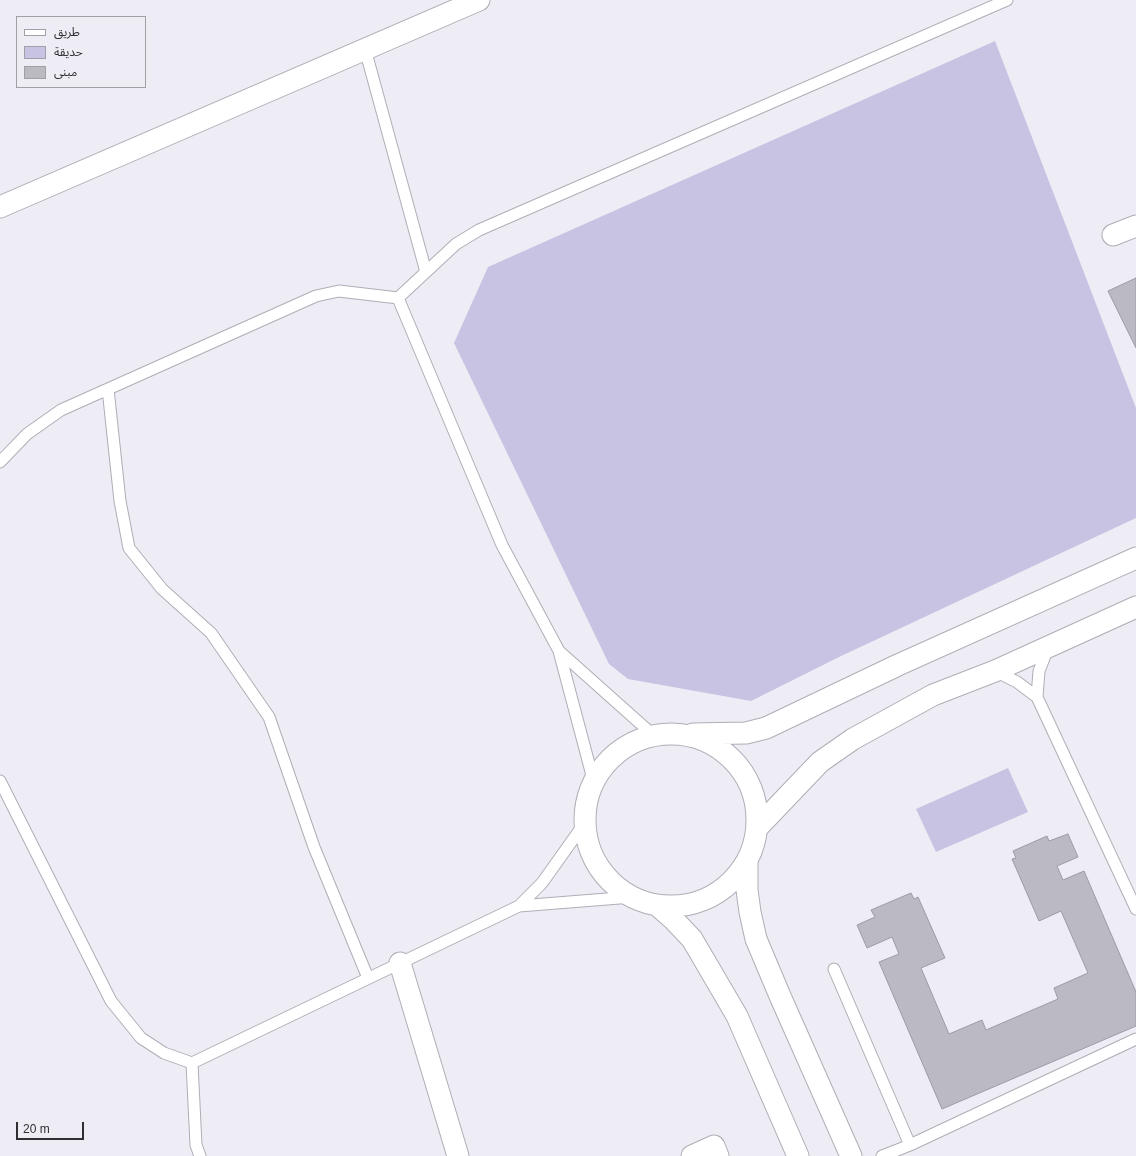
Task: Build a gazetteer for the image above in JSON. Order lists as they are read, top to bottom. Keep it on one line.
{"legend":["طريق","حديقة","مبنى"],"scale_bar":"20 m"}
